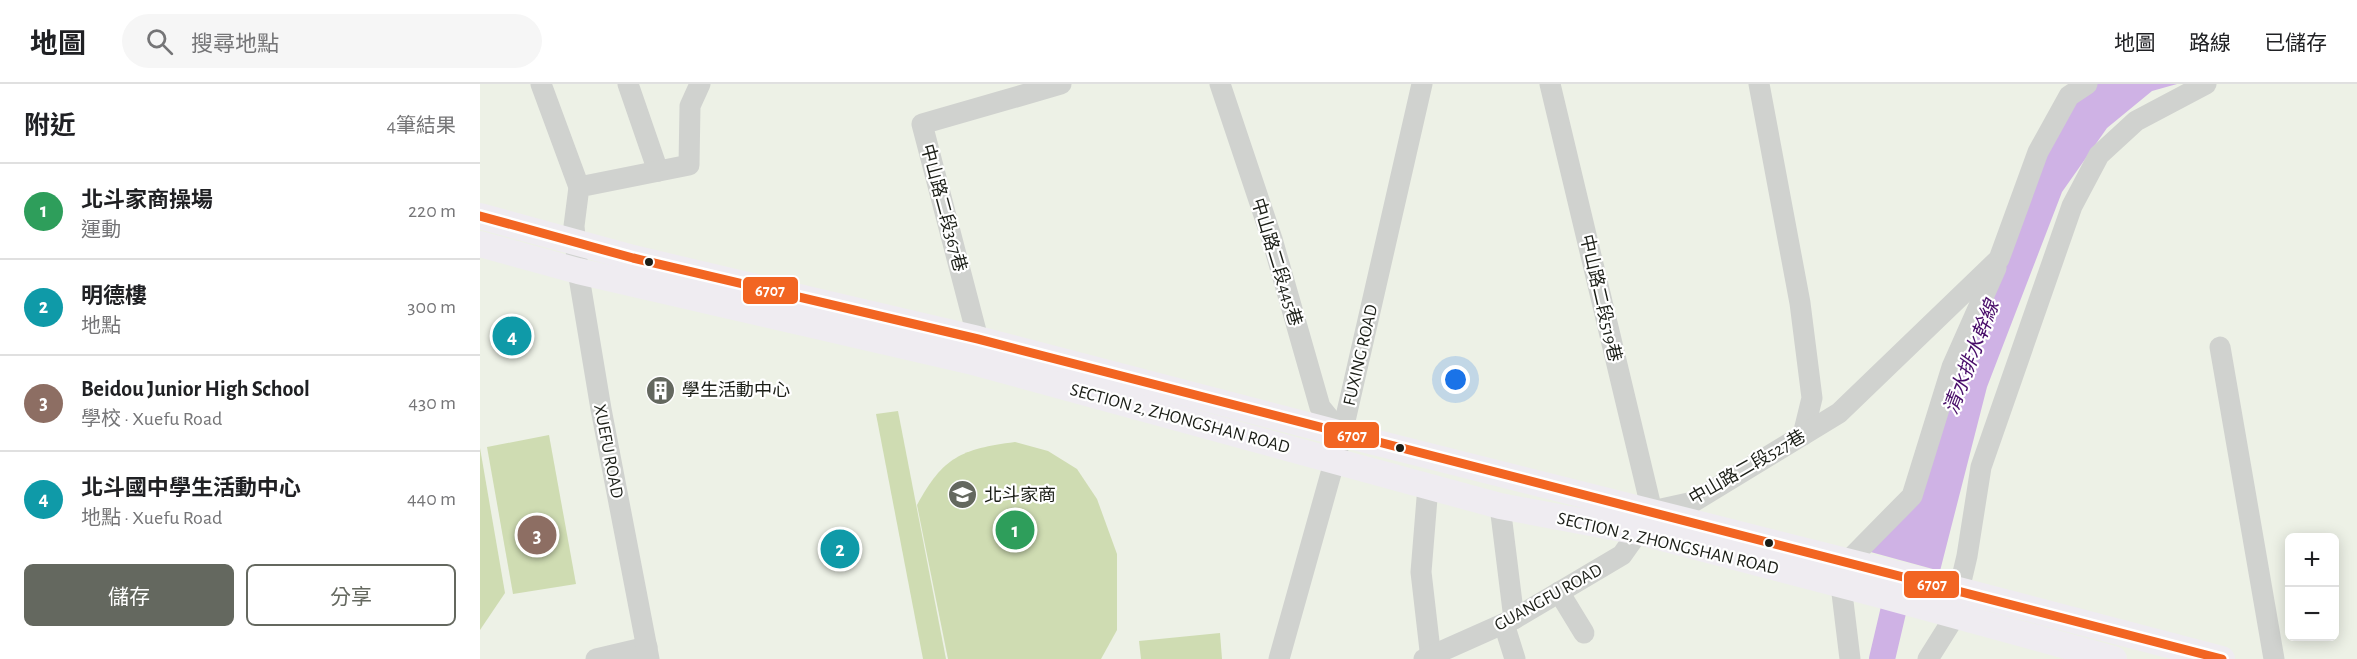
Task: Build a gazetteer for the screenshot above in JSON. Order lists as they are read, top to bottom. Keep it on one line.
{"streets":{"main road":["SECTION 2, ZHONGSHAN ROAD"],"street":["中山路二段367巷","中山路二段445巷","中山路二段519巷","FUXING ROAD","XUEFU ROAD","中山路二段527巷","GUANGFU ROAD"]},"crossings":[["中山路二段367巷","SECTION 2, ZHONGSHAN ROAD"],["中山路二段445巷","FUXING ROAD"],["中山路二段445巷","SECTION 2, ZHONGSHAN ROAD"],["中山路二段519巷","SECTION 2, ZHONGSHAN ROAD"],["中山路二段519巷","中山路二段527巷"],["中山路二段519巷","GUANGFU ROAD"],["FUXING ROAD","SECTION 2, ZHONGSHAN ROAD"],["SECTION 2, ZHONGSHAN ROAD","XUEFU ROAD"],["SECTION 2, ZHONGSHAN ROAD","中山路二段527巷"],["SECTION 2, ZHONGSHAN ROAD","GUANGFU ROAD"],["中山路二段527巷","GUANGFU ROAD"]],"water":["清水排水幹線"],"places":{"building":["學生活動中心"],"school or university":["北斗家商"]},"lines":["transit line 6707"],"page":{"header":"地圖","search":"搜尋地點","nav":["地圖","路線","已儲存"],"heading":["附近","4筆結果"],"list":[{"mark":"1","name":"北斗家商操場","note":"運動","value":"220 m"},{"mark":"2","name":"明德樓","note":"地點","value":"300 m"},{"mark":"3","name":"Beidou Junior High School","note":"學校 · Xuefu Road","value":"430 m"},{"mark":"4","name":"北斗國中學生活動中心","note":"地點 · Xuefu Road","value":"440 m"}],"pins":["4","1","3","2"],"map_buttons":["+","−"],"buttons":["儲存","分享"]}}
